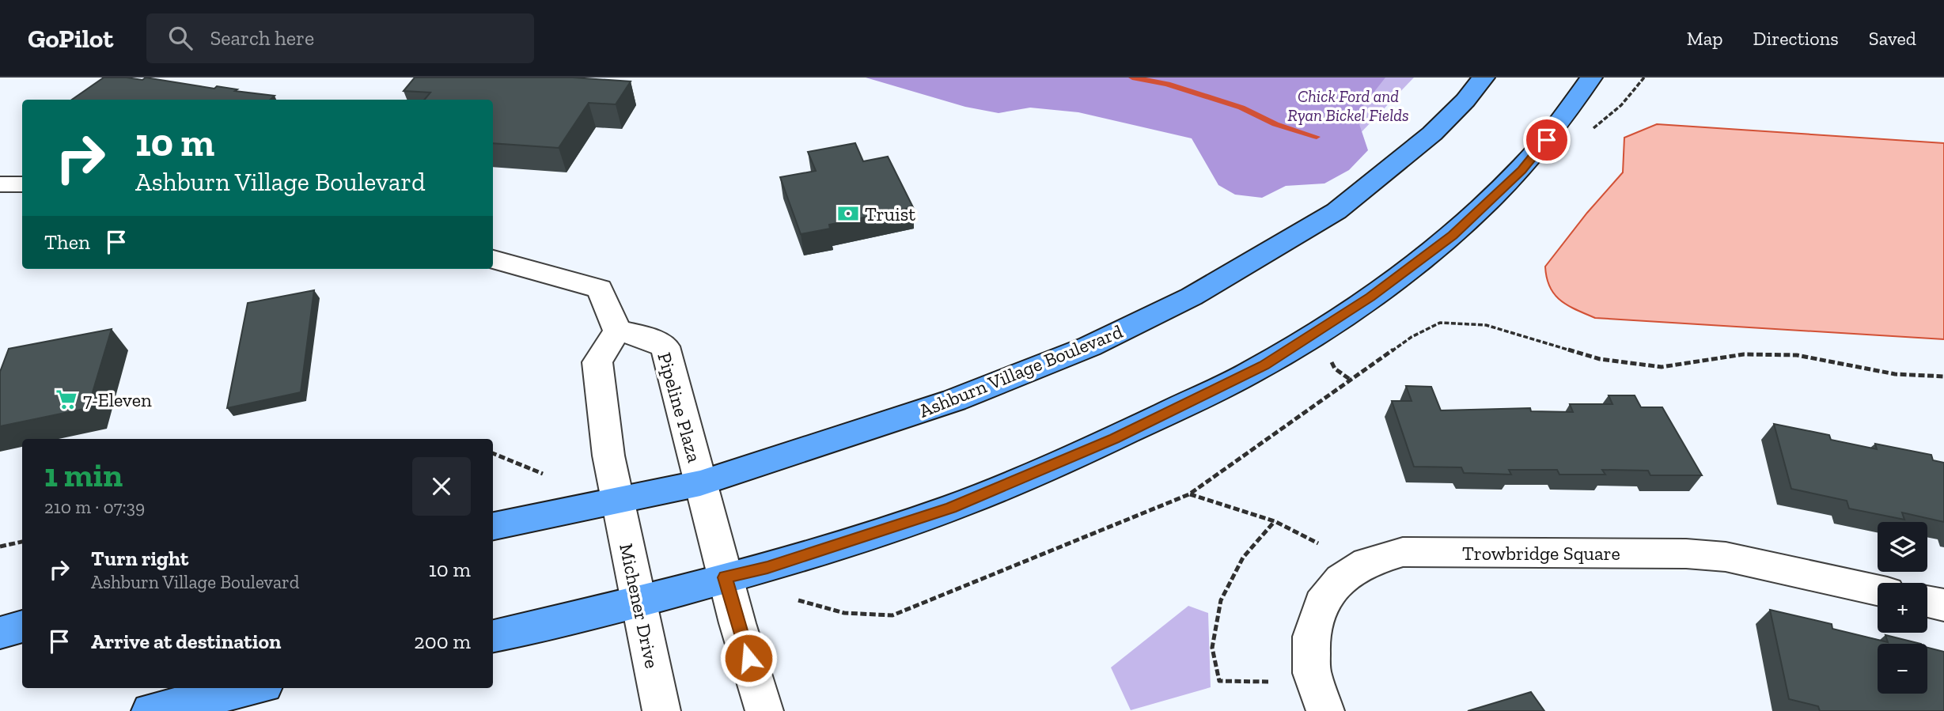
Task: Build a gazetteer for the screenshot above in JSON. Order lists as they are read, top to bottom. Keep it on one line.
{"streets":{"main road":["Ashburn Village Boulevard"],"street":["Pipeline Plaza","Trowbridge Square","Michener Drive"]},"crossings":[["Ashburn Village Boulevard","Pipeline Plaza"],["Ashburn Village Boulevard","Michener Drive"]],"parks":["Chick Ford and Ryan Bickel Fields"],"places":{"bank":["Truist"],"supermarket":["7-Eleven"]},"page":{"header":"GoPilot","search":"Search here","nav":["Map","Directions","Saved"],"turn":["10 m","Ashburn Village Boulevard"],"then":"Then","heading":["1 min","210 m · 07:39"],"map_buttons":["+","−"],"list":[{"name":"Turn right","note":"Ashburn Village Boulevard","value":"10 m"},{"name":"Arrive at destination","value":"200 m"}]}}
